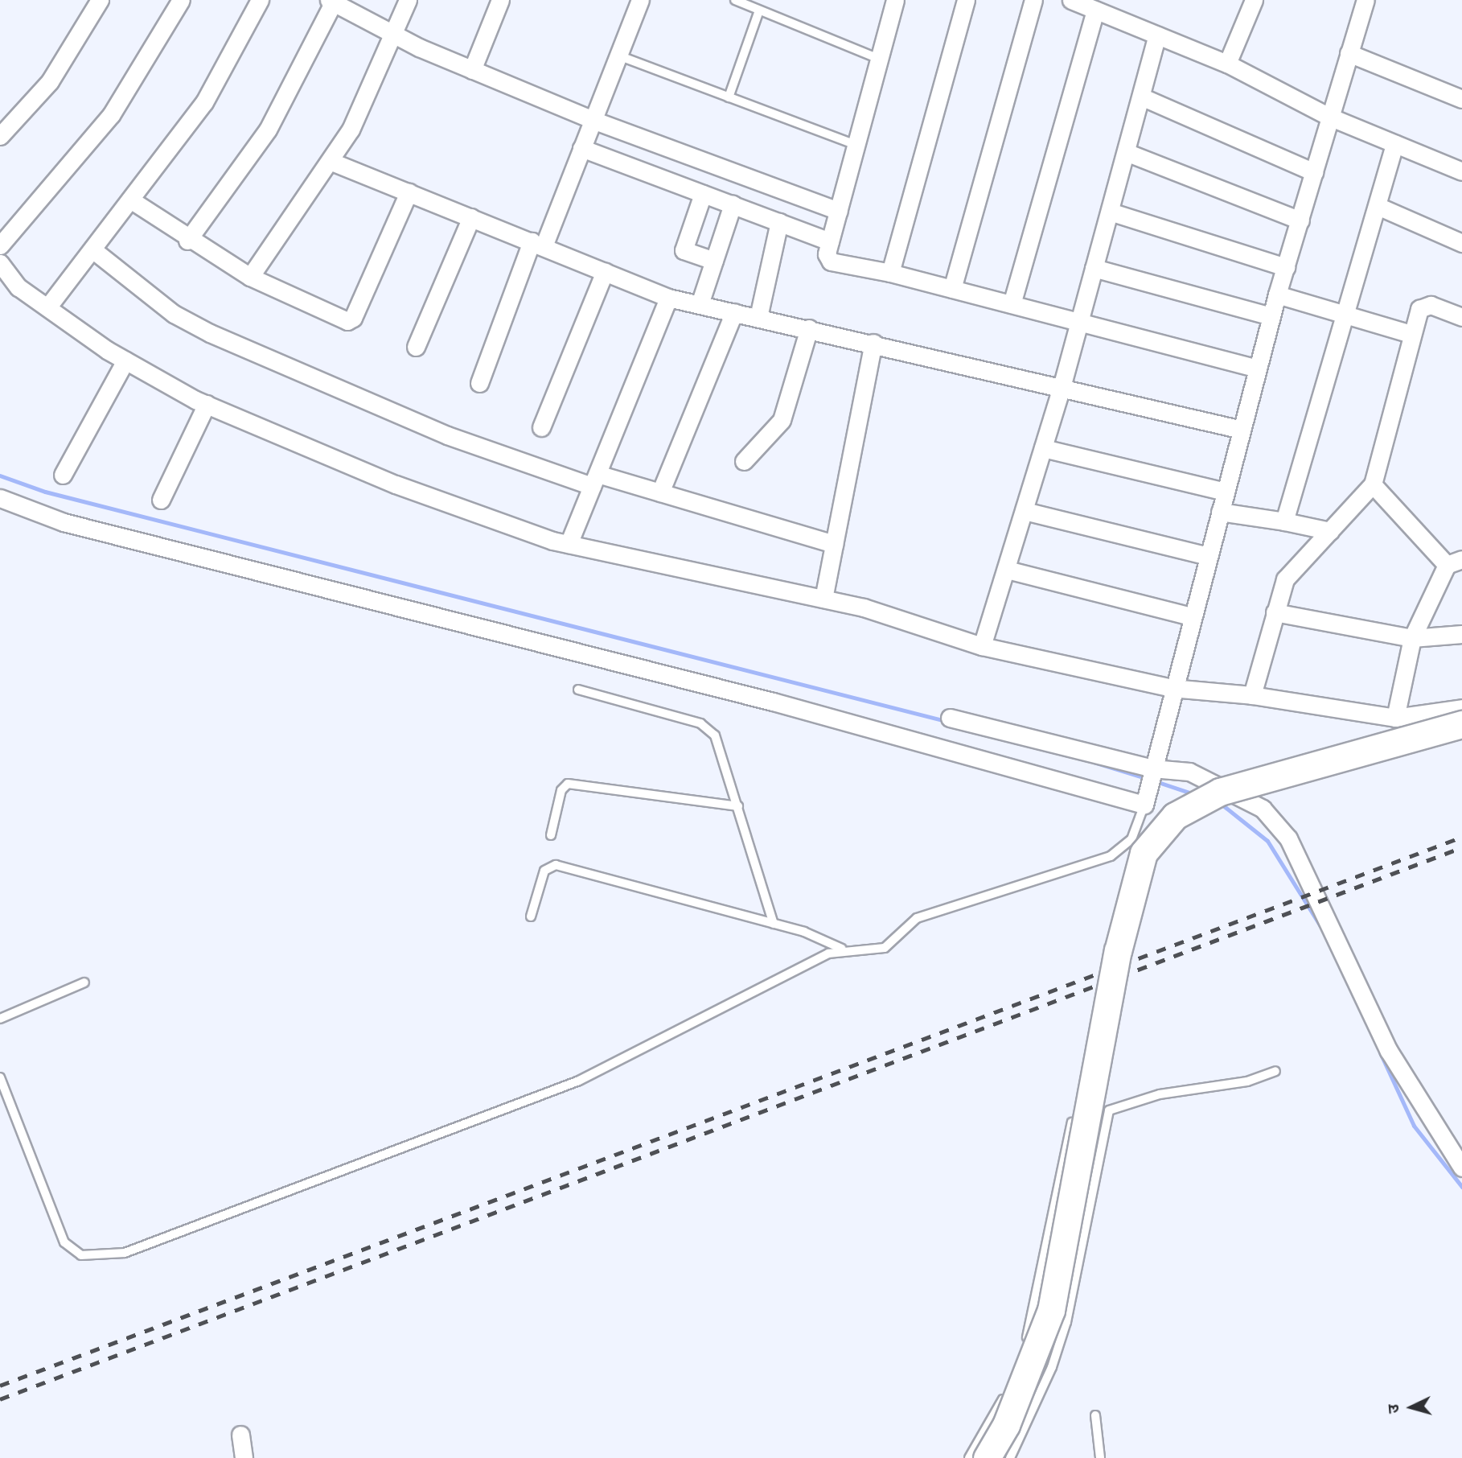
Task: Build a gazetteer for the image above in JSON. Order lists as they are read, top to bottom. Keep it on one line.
{"north":"left"}
